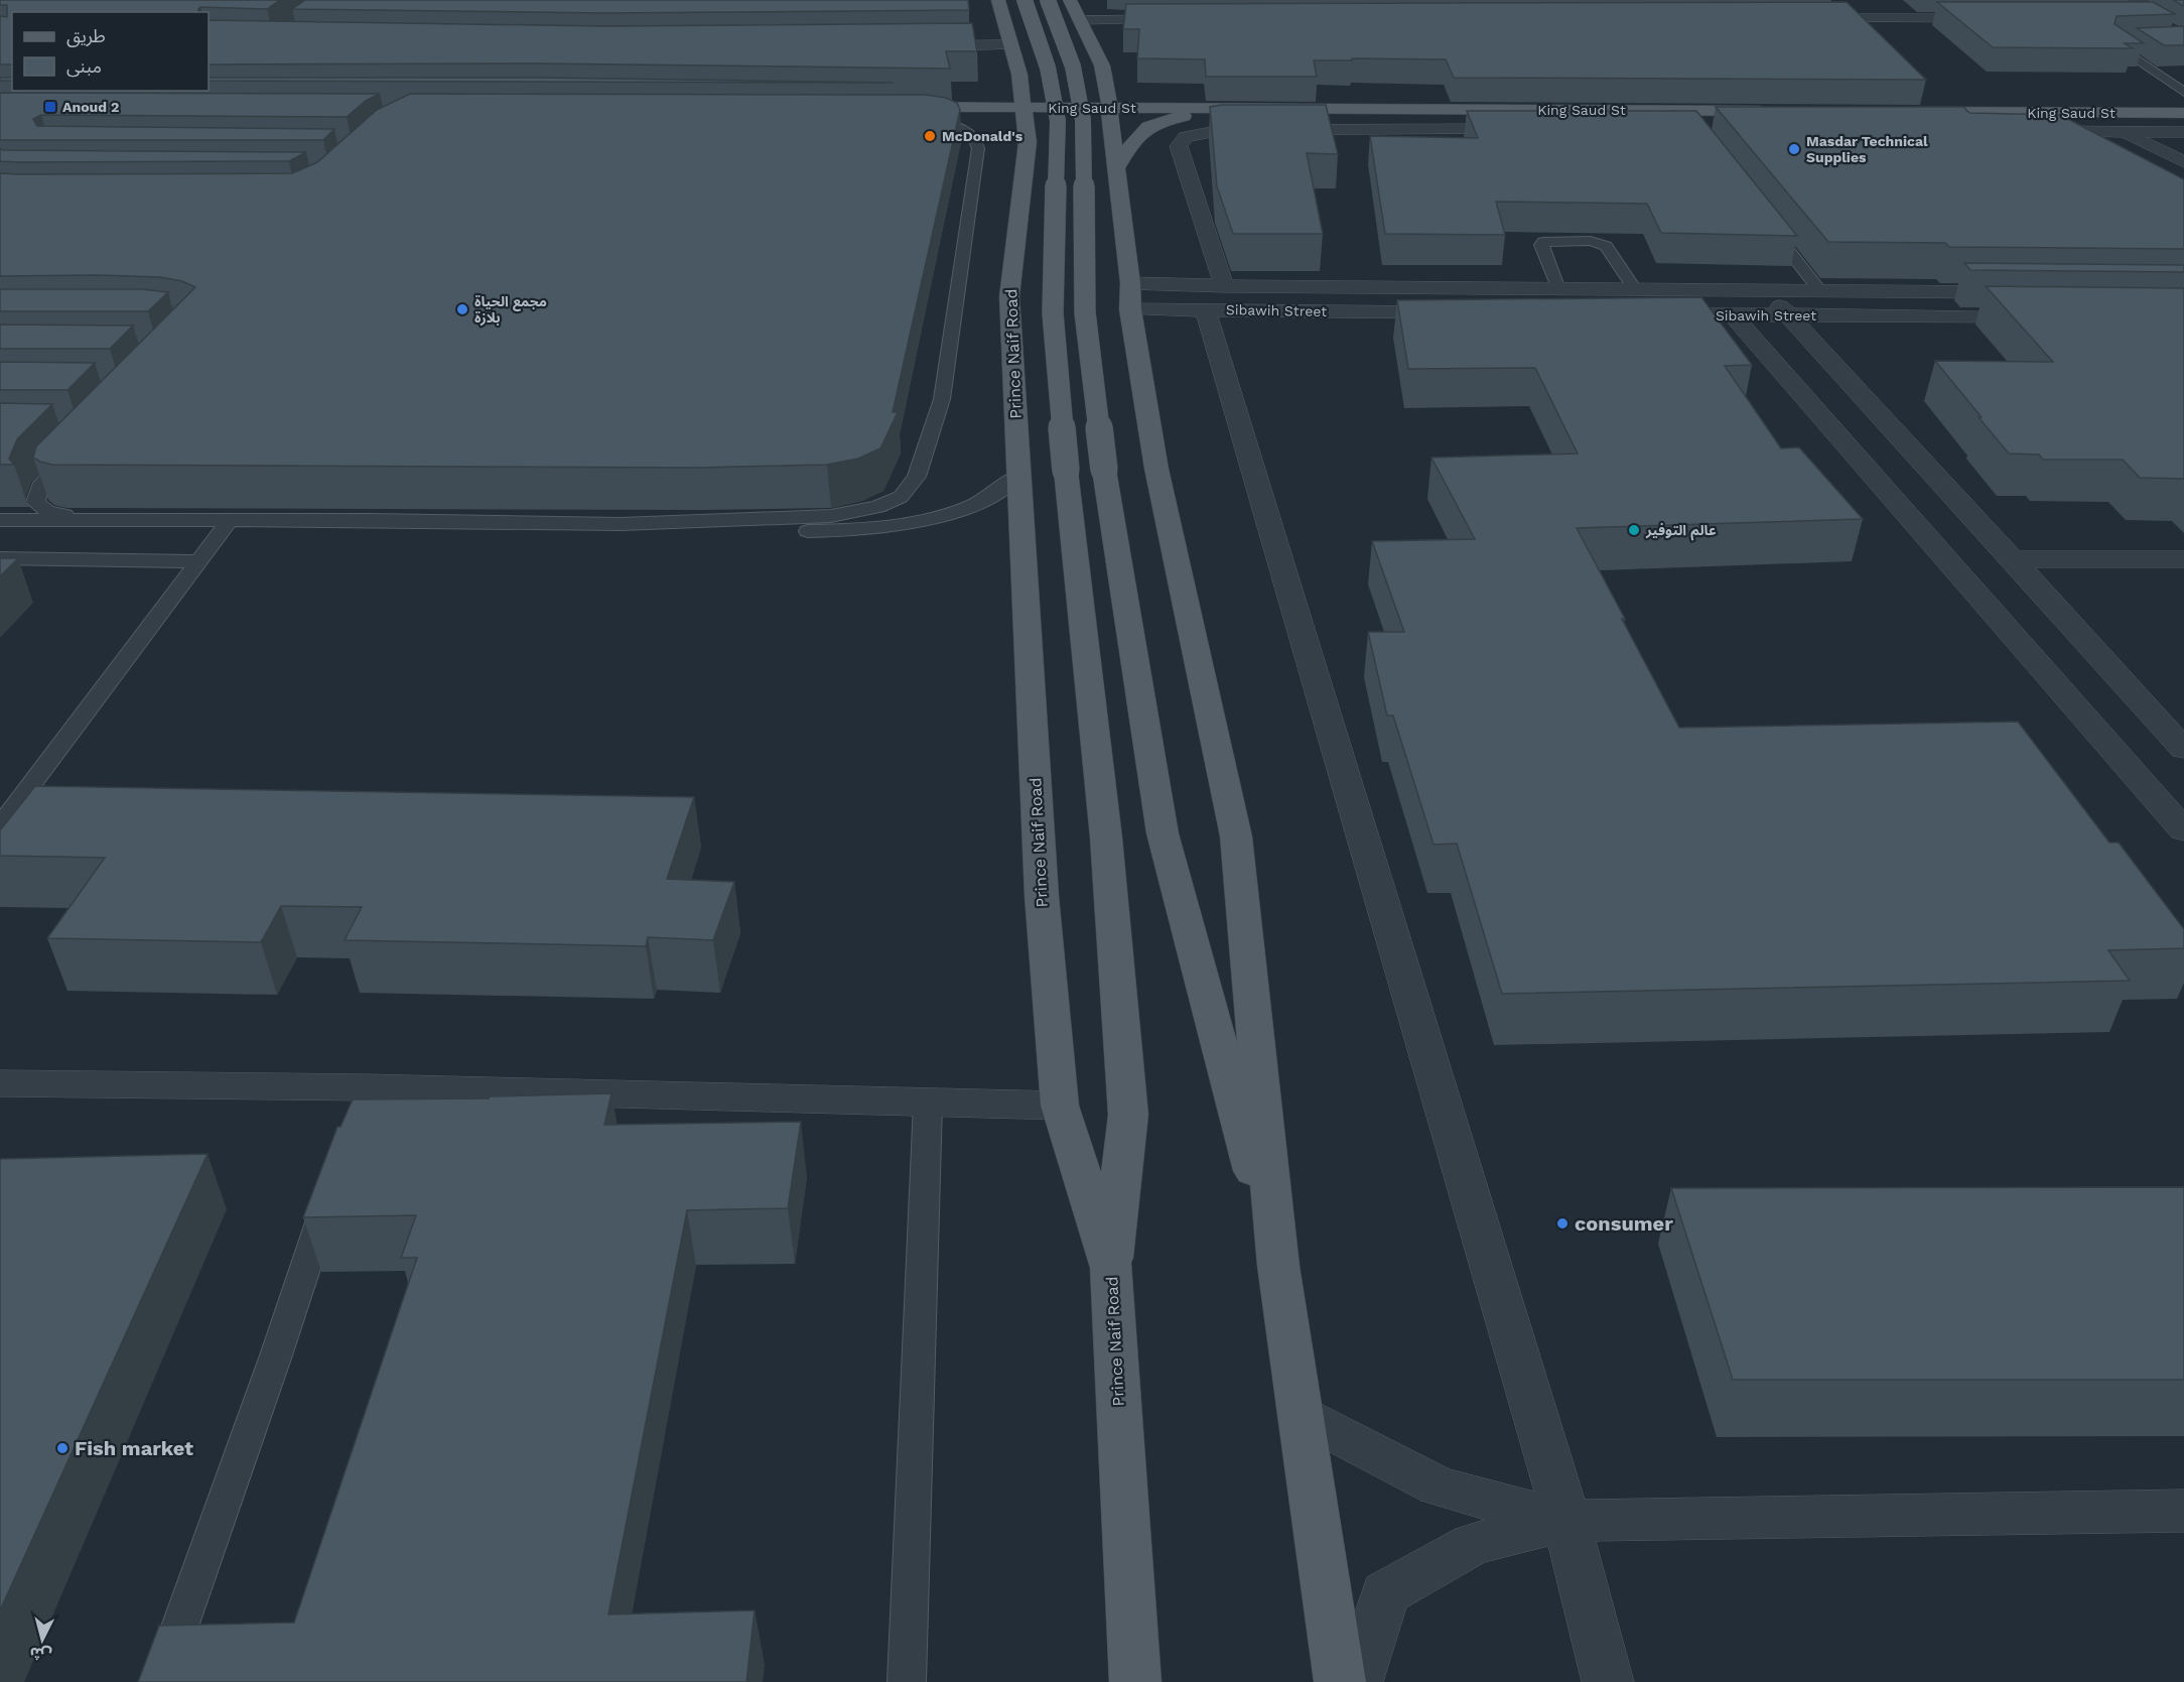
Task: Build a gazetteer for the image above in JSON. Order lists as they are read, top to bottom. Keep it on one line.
{"streets":{"main road":["King Saud St","Prince Naif Road"],"street":["Sibawih Street"]},"crossings":[["King Saud St","Prince Naif Road"]],"places":{"transit":["Anoud 2"],"other":["McDonald's","Masdar Technical Supplies","مجمع الحياة بلازة","عالم التوفير","consumer","Fish market"]},"legend":["طريق","مبنى"],"north":"bottom"}
